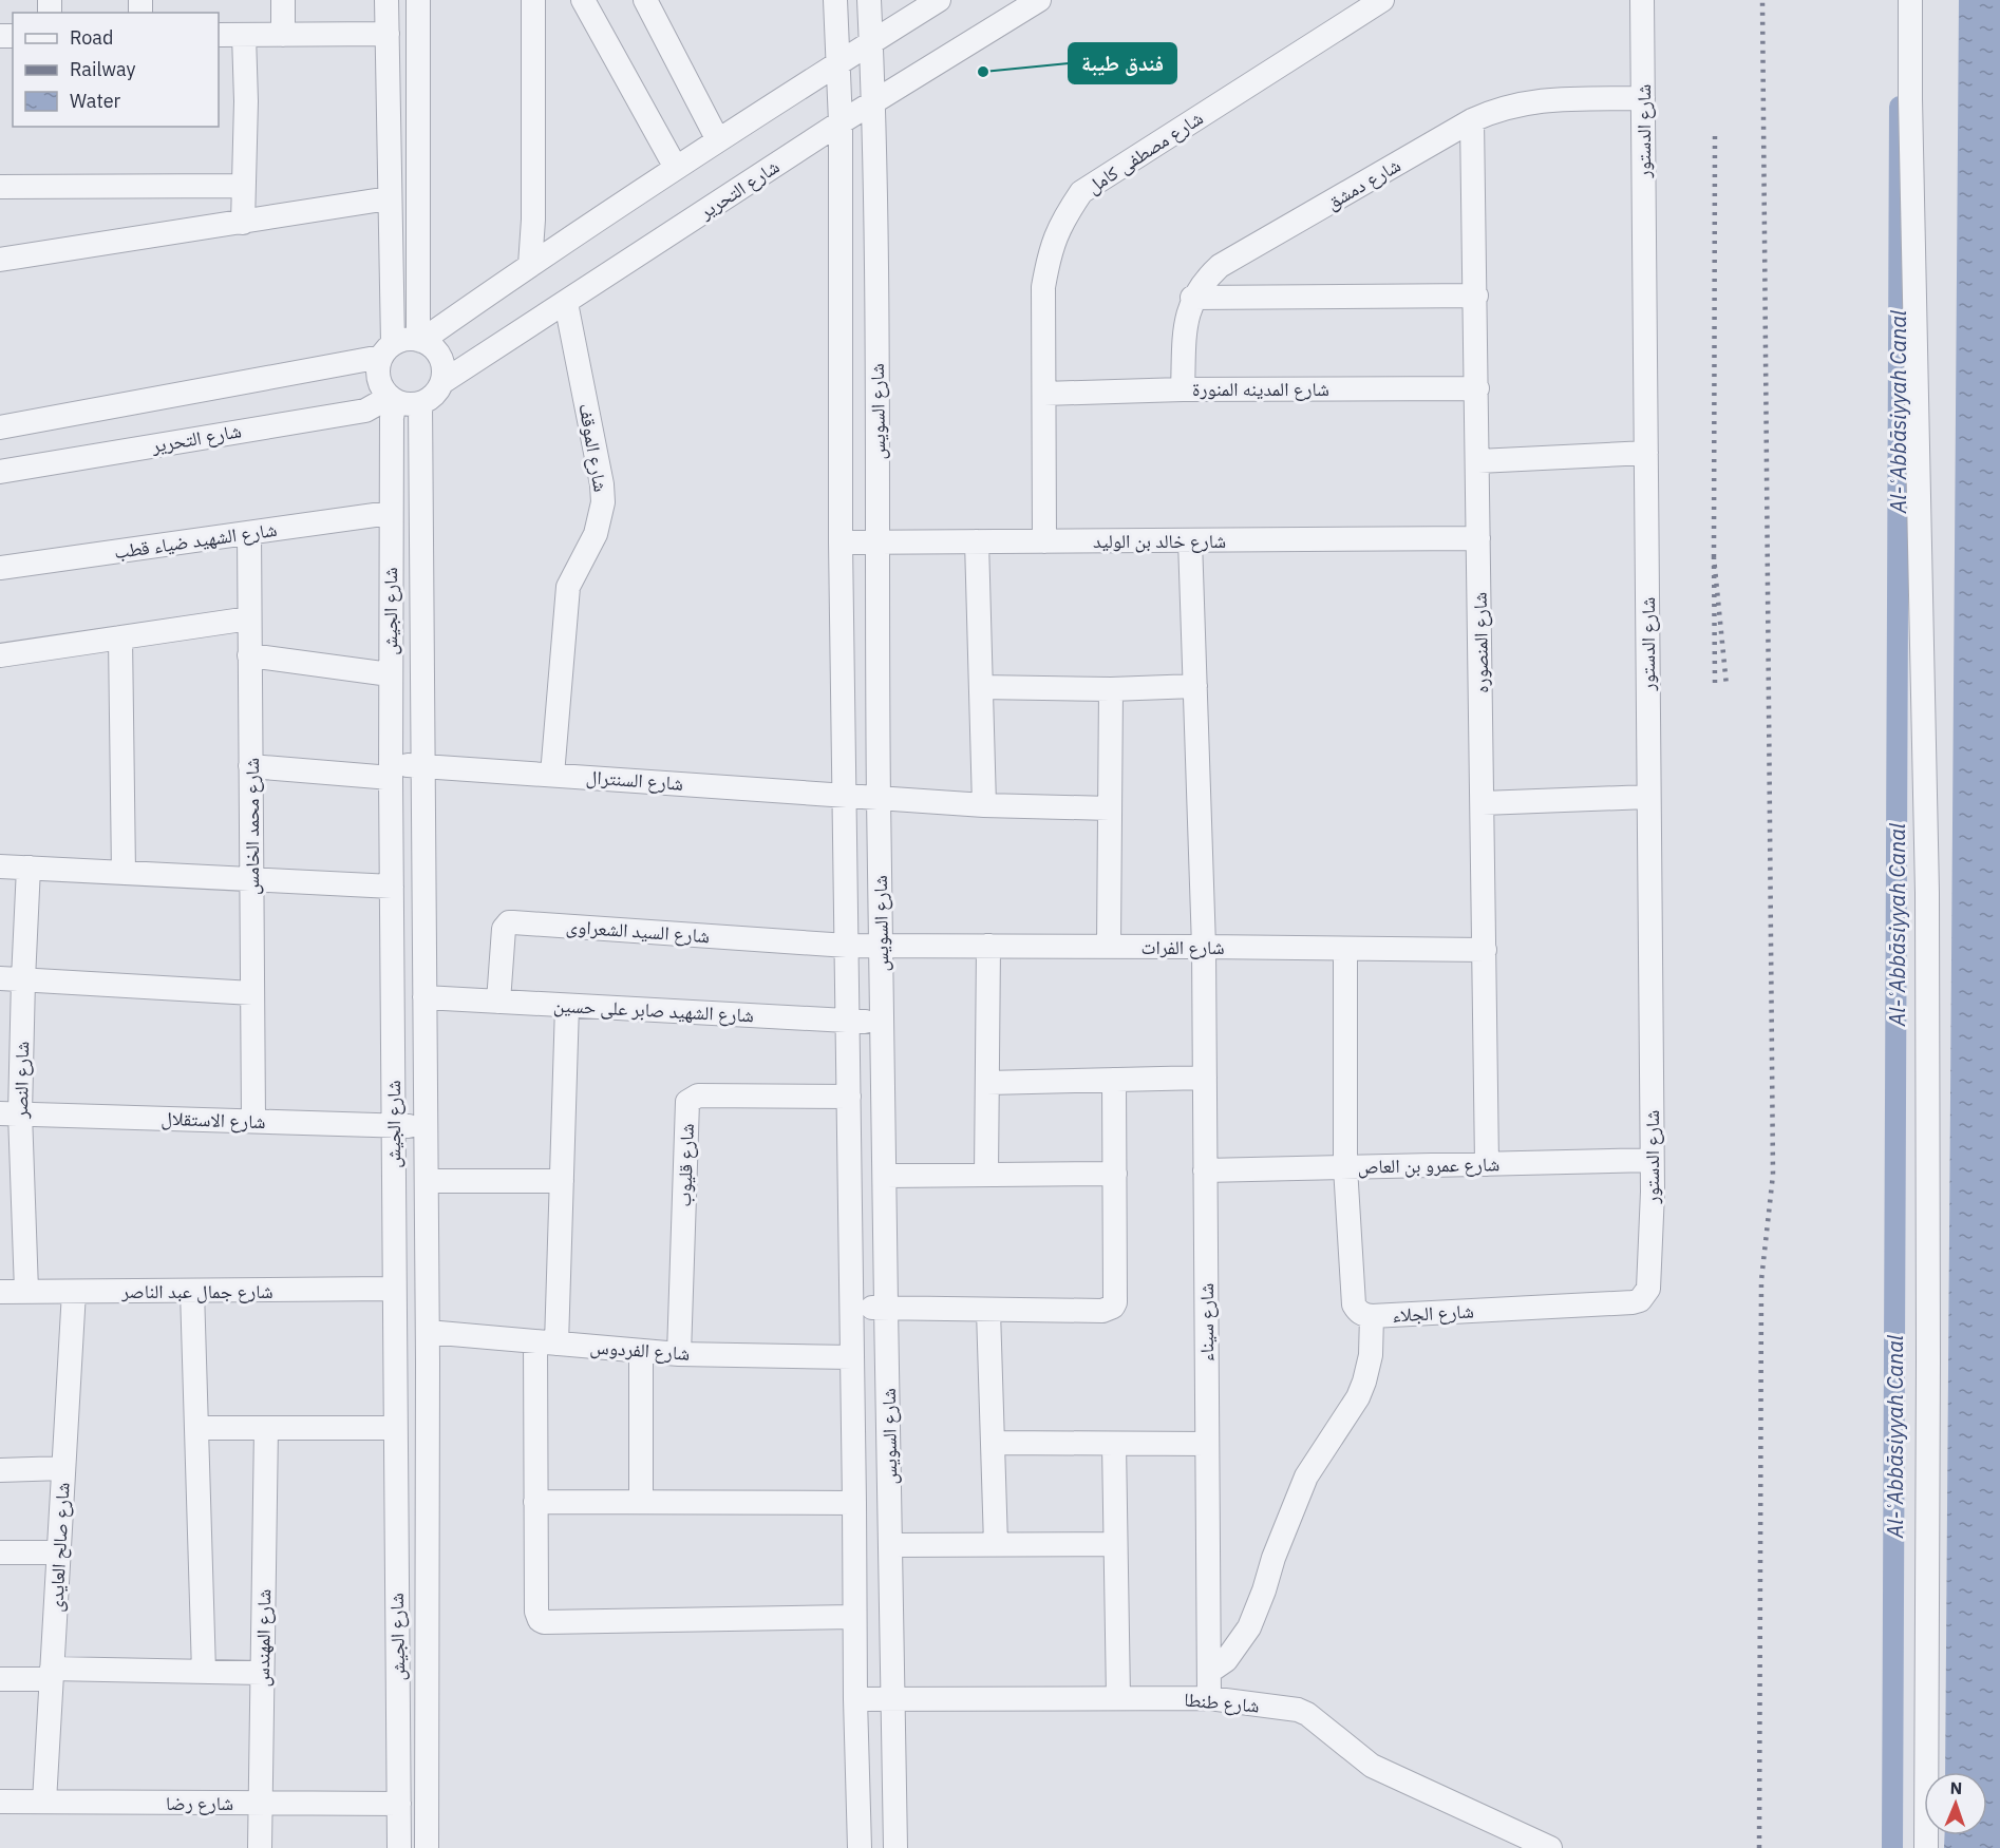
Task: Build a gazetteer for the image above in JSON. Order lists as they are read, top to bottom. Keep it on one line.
{"streets":{"street":["شارع الدستور","شارع مصطفى كامل","شارع دمشق","شارع التحرير","شارع المدينه المنورة","شارع السويس","شارع الموقف","شارع الشهيد ضياء قطب","شارع خالد بن الوليد","شارع الجيش","شارع المنصوره","شارع السنترال","شارع محمد الخامس","شارع السيد الشعراوى","شارع الفرات","شارع الشهيد صابر على حسين","شارع النصر","شارع الاستقلال","شارع قليوب","شارع عمرو بن العاص","شارع جمال عبد الناصر","شارع الجلاء","شارع سيناء","شارع الفردوس","شارع صالح العايدى","شارع المهندس","شارع طنطا","شارع رضا"]},"crossings":[["شارع الدستور","شارع دمشق"],["شارع الدستور","شارع عمرو بن العاص"],["شارع الدستور","شارع الجلاء"],["شارع مصطفى كامل","شارع المدينه المنورة"],["شارع مصطفى كامل","شارع خالد بن الوليد"],["شارع دمشق","شارع المدينه المنورة"],["شارع دمشق","شارع المنصوره"],["شارع التحرير","شارع السويس"],["شارع التحرير","شارع الموقف"],["شارع التحرير","شارع الجيش"],["شارع المدينه المنورة","شارع المنصوره"],["شارع السويس","شارع خالد بن الوليد"],["شارع السويس","شارع السنترال"],["شارع السويس","شارع السيد الشعراوى"],["شارع السويس","شارع الفرات"],["شارع السويس","شارع الشهيد صابر على حسين"],["شارع السويس","شارع قليوب"],["شارع السويس","شارع الفردوس"],["شارع السويس","شارع طنطا"],["شارع الموقف","شارع السنترال"],["شارع الشهيد ضياء قطب","شارع الجيش"],["شارع الشهيد ضياء قطب","شارع محمد الخامس"],["شارع خالد بن الوليد","شارع المنصوره"],["شارع خالد بن الوليد","شارع سيناء"],["شارع الجيش","شارع السنترال"],["شارع الجيش","شارع الشهيد صابر على حسين"],["شارع الجيش","شارع الاستقلال"],["شارع الجيش","شارع جمال عبد الناصر"],["شارع الجيش","شارع الفردوس"],["شارع الجيش","شارع رضا"],["شارع المنصوره","شارع الفرات"],["شارع المنصوره","شارع عمرو بن العاص"],["شارع السنترال","شارع محمد الخامس"],["شارع محمد الخامس","شارع الاستقلال"],["شارع السيد الشعراوى","شارع الفرات"],["شارع السيد الشعراوى","شارع الشهيد صابر على حسين"],["شارع الفرات","شارع سيناء"],["شارع النصر","شارع الاستقلال"],["شارع النصر","شارع جمال عبد الناصر"],["شارع قليوب","شارع الفردوس"],["شارع عمرو بن العاص","شارع الجلاء"],["شارع عمرو بن العاص","شارع سيناء"],["شارع جمال عبد الناصر","شارع صالح العايدى"],["شارع سيناء","شارع طنطا"],["شارع صالح العايدى","شارع رضا"],["شارع المهندس","شارع رضا"]],"water":["Al-ʿAbbāsiyyah Canal"],"places":["فندق طيبة"],"legend":["Road","Railway","Water"],"north":"top"}
